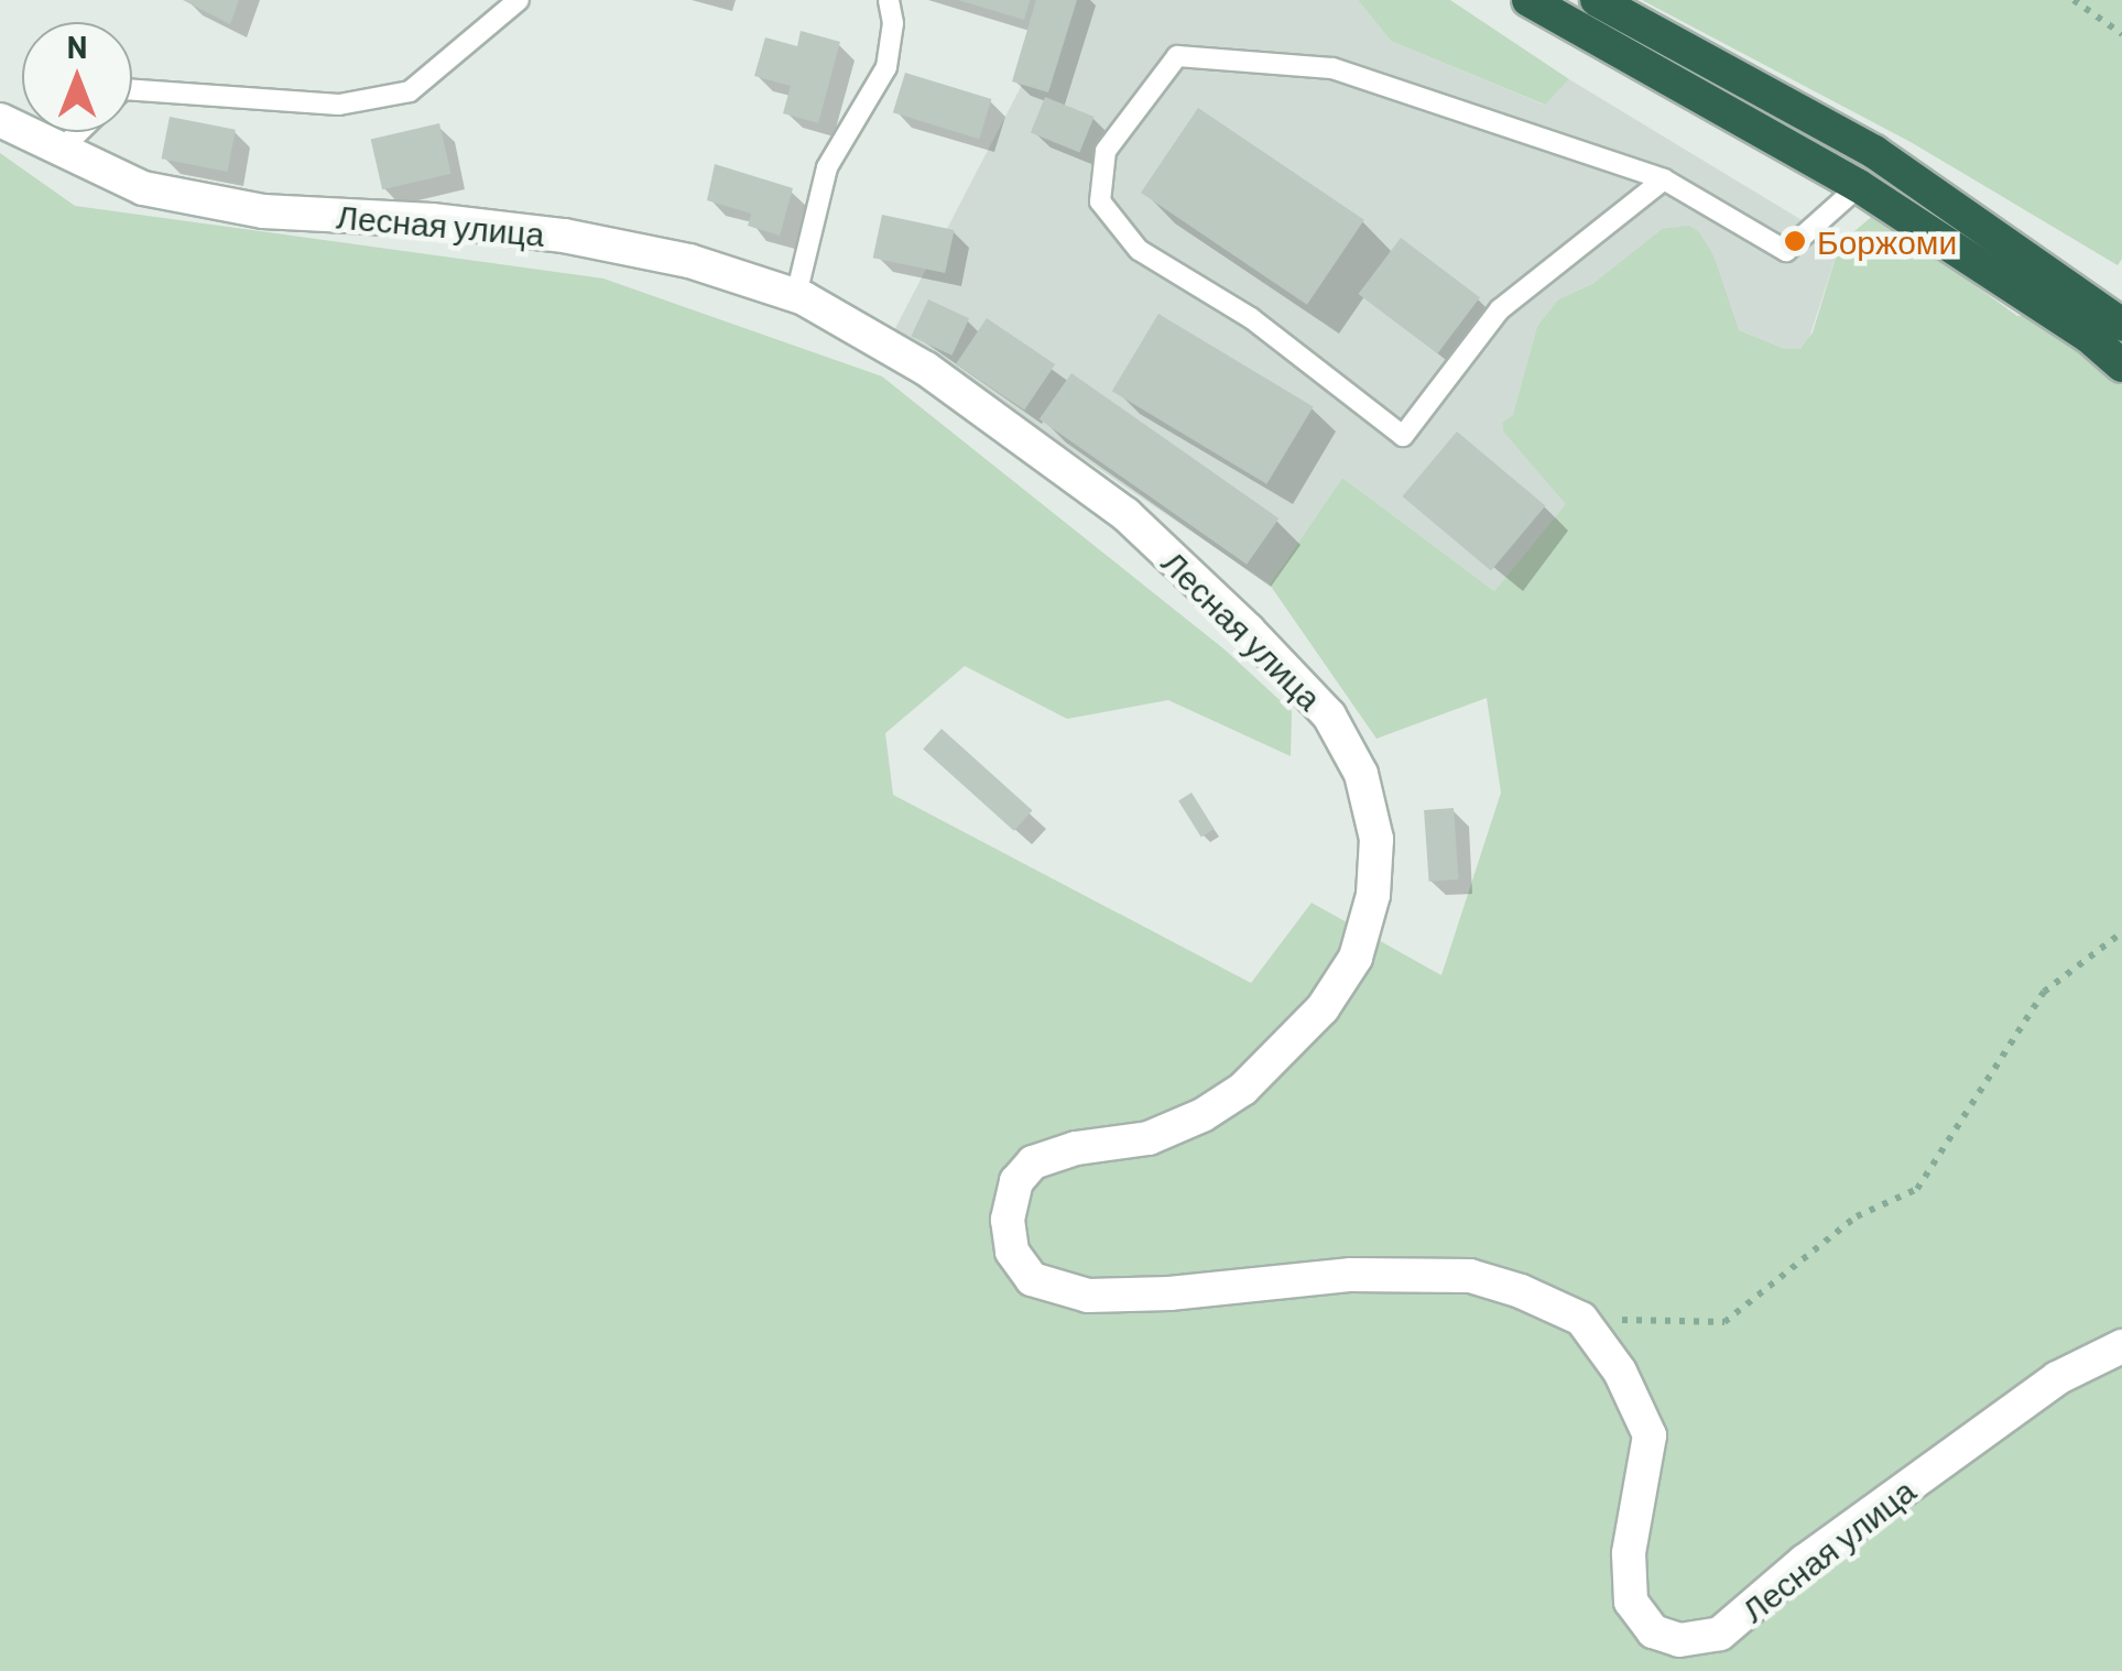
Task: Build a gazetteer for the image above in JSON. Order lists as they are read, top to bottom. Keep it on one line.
{"streets":{"street":["Лесная улица"]},"places":["Боржоми"],"north":"top"}
